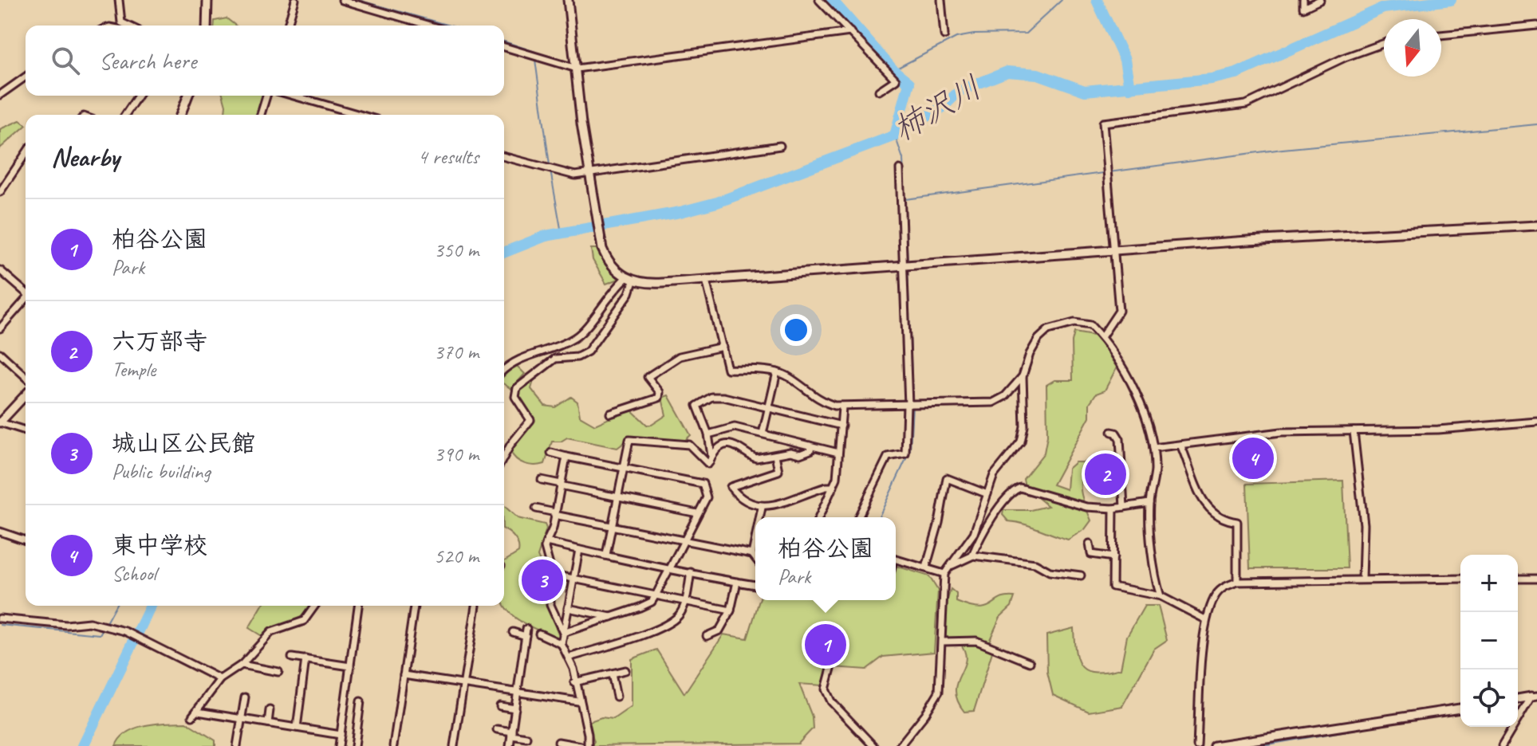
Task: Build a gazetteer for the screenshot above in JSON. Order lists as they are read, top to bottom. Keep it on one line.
{"water":["柿沢川"],"north":"bottom","page":{"search":"Search here","heading":["Nearby","4 results"],"list":[{"mark":"1","name":"柏谷公園","note":"Park","value":"350 m"},{"mark":"2","name":"六万部寺","note":"Temple","value":"370 m"},{"mark":"3","name":"城山区公民館","note":"Public building","value":"390 m"},{"mark":"4","name":"東中学校","note":"School","value":"520 m"}],"pins":["4","2","3","1"],"popup":["柏谷公園","Park"],"map_buttons":["+","−"]}}
